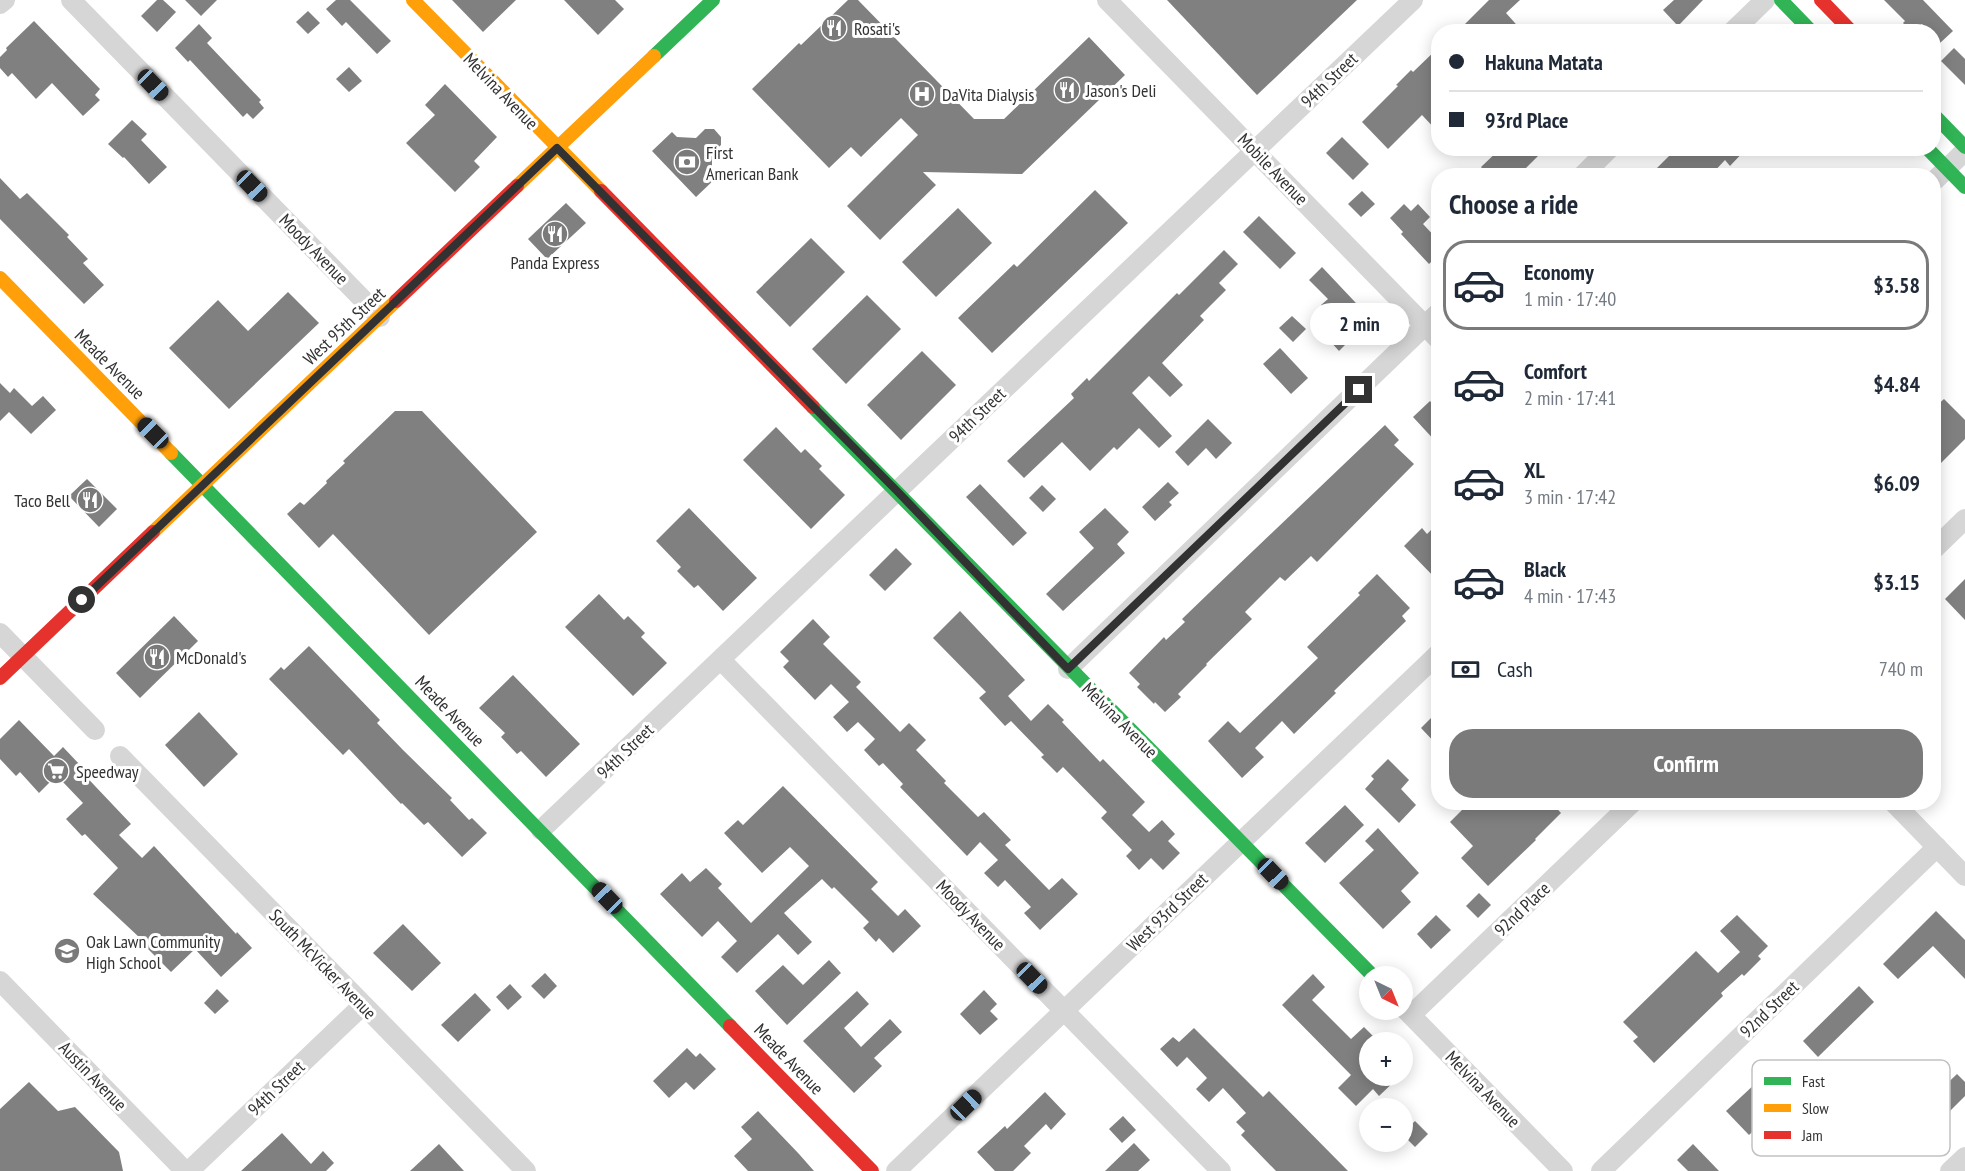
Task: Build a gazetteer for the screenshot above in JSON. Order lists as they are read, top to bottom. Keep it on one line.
{"streets":{"street":["94th Street","Melvina Avenue","Mobile Avenue","Moody Avenue","West 95th Street","Meade Avenue","92nd Place","West 93rd Street","South McVicker Avenue","92nd Street","Austin Avenue"]},"crossings":[["94th Street","Melvina Avenue"],["94th Street","Mobile Avenue"],["94th Street","Moody Avenue"],["94th Street","Meade Avenue"],["94th Street","South McVicker Avenue"],["94th Street","Austin Avenue"],["Melvina Avenue","West 95th Street"],["Melvina Avenue","West 93rd Street"],["Moody Avenue","West 95th Street"],["Moody Avenue","West 93rd Street"],["West 95th Street","Meade Avenue"]],"places":{"restaurant":["Rosati's","Jason's Deli","Panda Express","Taco Bell","McDonald's"],"hospital":["DaVita Dialysis"],"bank":["First American Bank"],"supermarket":["Speedway"],"school or university":["Oak Lawn Community High School"]},"legend":["Fast","Slow","Jam"],"north":"bottom right","page":{"banner":["Hakuna Matata","93rd Place"],"heading":"Choose a ride","list":[{"name":"Economy","note":"1 min · 17:40","value":"$3.58"},{"name":"Comfort","note":"2 min · 17:41","value":"$4.84"},{"name":"XL","note":"3 min · 17:42","value":"$6.09"},{"name":"Black","note":"4 min · 17:43","value":"$3.15"}],"bubble":"2 min","pay":["Cash","740 m"],"buttons":"Confirm","map_buttons":["+","−"]}}
